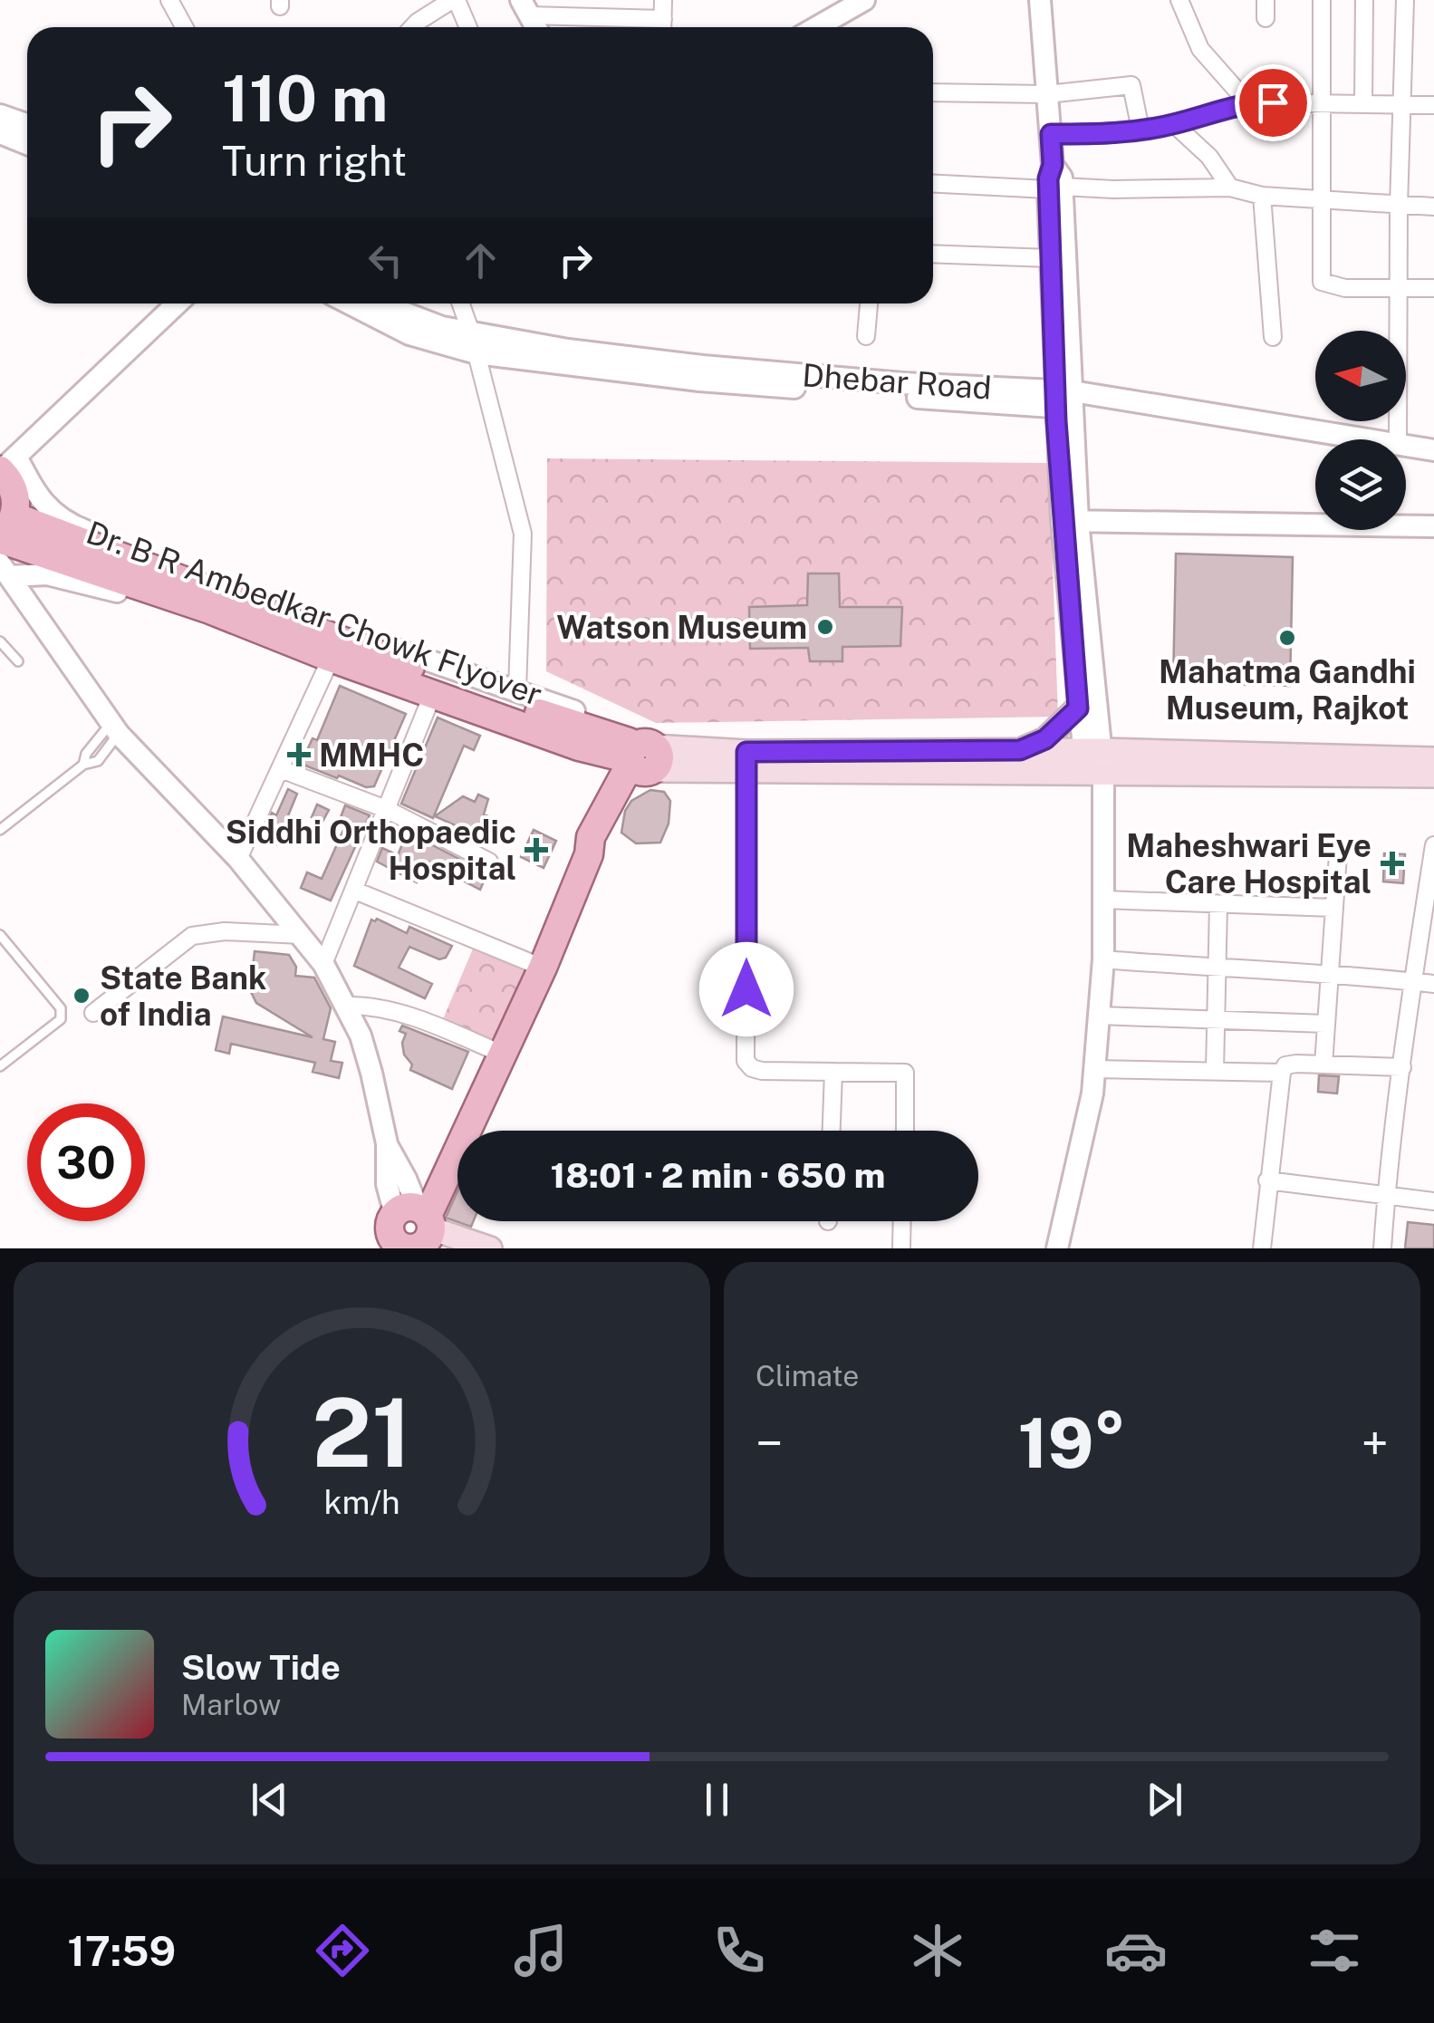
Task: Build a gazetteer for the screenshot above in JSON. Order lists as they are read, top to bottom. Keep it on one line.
{"streets":{"main road":["Dr. B R Ambedkar Chowk Flyover"],"street":["Dhebar Road"]},"places":{"other":["Watson Museum","Mahatma Gandhi Museum, Rajkot","State Bank of India"],"health":["MMHC","Siddhi Orthopaedic Hospital","Maheshwari Eye Care Hospital"]},"north":"left","page":{"turn":["110 m","Turn right"],"limit":"30","trip":"18:01 · 2 min · 650 m","tile":"Climate","heat":["−","19°","+"],"song":["Slow Tide","Marlow"],"tabs":"17:59","gauge":["21","km/h"]}}
